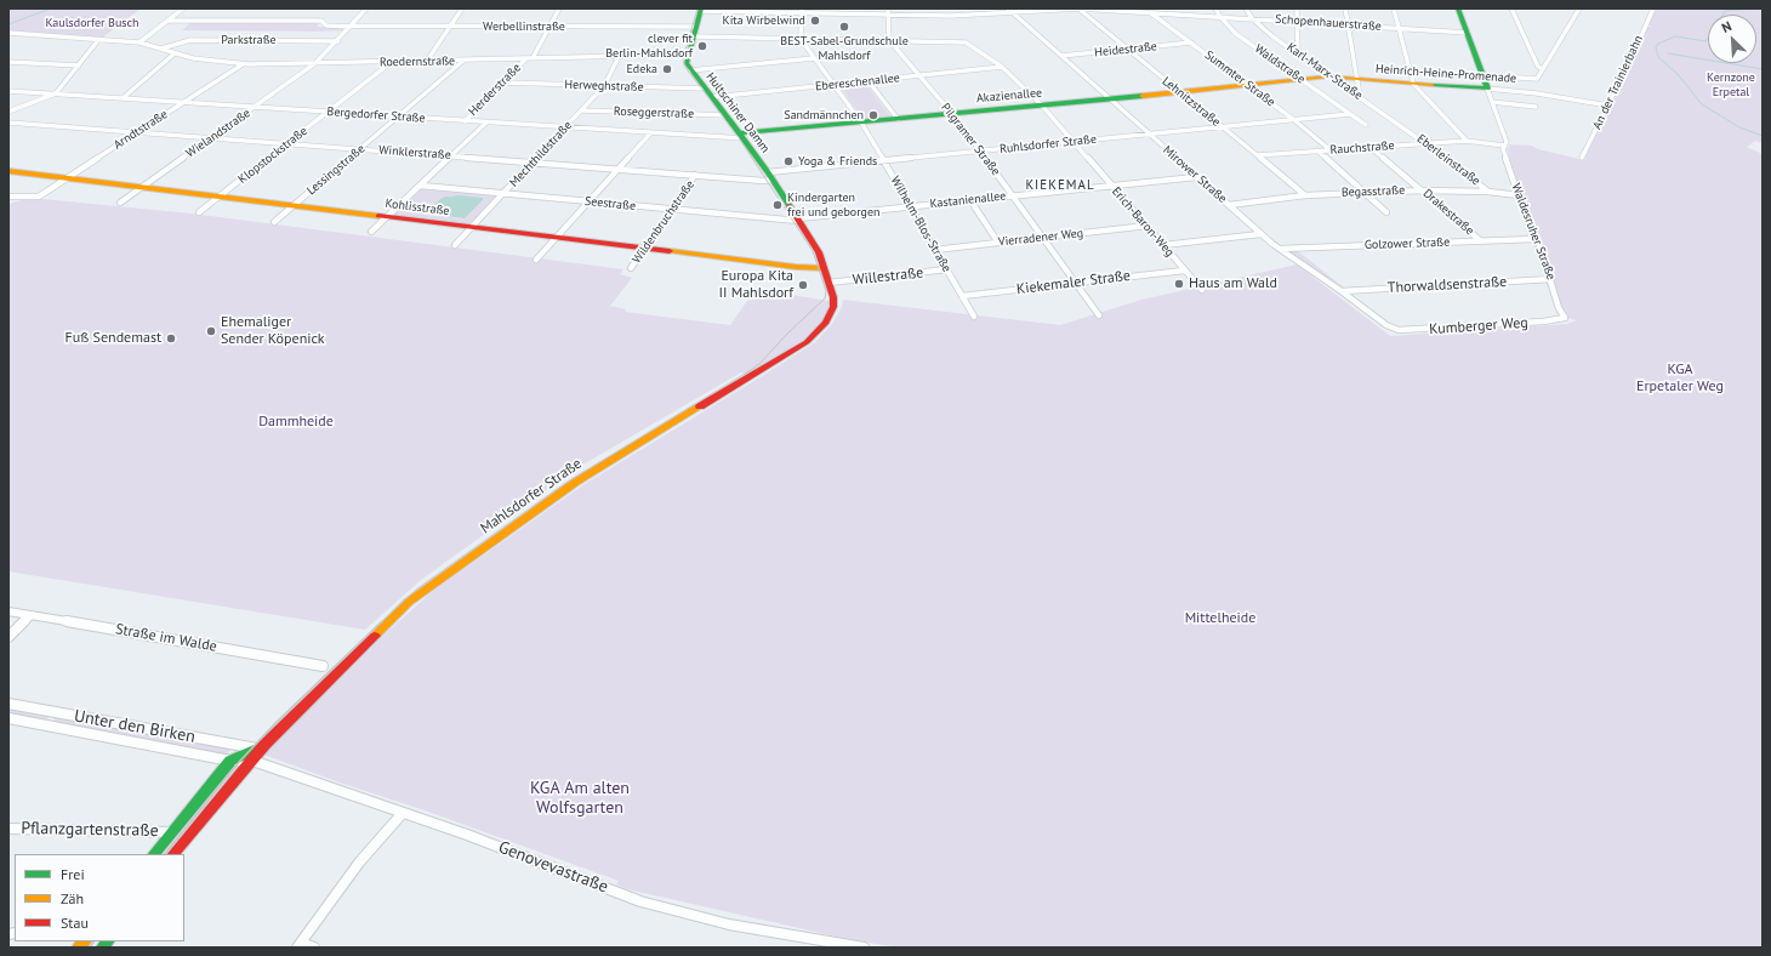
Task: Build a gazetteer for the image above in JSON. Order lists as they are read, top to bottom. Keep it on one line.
{"streets":{"street":["Schopenhauerstraße","Werbellinstraße","Parkstraße","Heidestraße","Roedernstraße","Waldstraße","Karl-Marx-Straße","Heinrich-Heine-Promenade","Summter Straße","Ebereschenallee","An der Trainierbahn","Herweghstraße","Herderstraße","Akazienallee","Lehnitzstraße","Roseggerstraße","Hultschiner Damm","Bergedorfer Straße","Arndtstraße","Wielandstraße","Pilgramer Straße","Ruhlsdorfer Straße","Rauchstraße","Winklerstraße","Mechthildstraße","Klopstockstraße","Eberleinstraße","Lessingstraße","Mirower Straße","Begasstraße","Kastanienallee","Seestraße","Kohlisstraße","Drakestraße","Wildenbruchstraße","Erich-Baron-Weg","Wilhelm-Blos-Straße","Waldesruher Straße","Vierradener Weg","Golzower Straße","Willestraße","Kiekemaler Straße","Thorwaldsenstraße","Kumberger Weg","Mahlsdorfer Straße","Straße im Walde","Unter den Birken","Pflanzgartenstraße","Genovevastraße"]},"crossings":[["Schopenhauerstraße","Waldstraße"],["Schopenhauerstraße","Karl-Marx-Straße"],["Schopenhauerstraße","Summter Straße"],["Schopenhauerstraße","Lehnitzstraße"],["Schopenhauerstraße","Hultschiner Damm"],["Schopenhauerstraße","Mirower Straße"],["Werbellinstraße","Hultschiner Damm"],["Werbellinstraße","Wielandstraße"],["Werbellinstraße","Erich-Baron-Weg"],["Parkstraße","Roedernstraße"],["Parkstraße","Wielandstraße"],["Heidestraße","Summter Straße"],["Heidestraße","Lehnitzstraße"],["Heidestraße","Mirower Straße"],["Roedernstraße","Herderstraße"],["Roedernstraße","Hultschiner Damm"],["Roedernstraße","Arndtstraße"],["Roedernstraße","Wielandstraße"],["Roedernstraße","Mechthildstraße"],["Roedernstraße","Klopstockstraße"],["Roedernstraße","Lessingstraße"],["Waldstraße","Heinrich-Heine-Promenade"],["Waldstraße","Ruhlsdorfer Straße"],["Karl-Marx-Straße","Heinrich-Heine-Promenade"],["Karl-Marx-Straße","Eberleinstraße"],["Heinrich-Heine-Promenade","An der Trainierbahn"],["Heinrich-Heine-Promenade","Akazienallee"],["Heinrich-Heine-Promenade","Waldesruher Straße"],["Summter Straße","Akazienallee"],["Summter Straße","Ruhlsdorfer Straße"],["Summter Straße","Rauchstraße"],["Ebereschenallee","Hultschiner Damm"],["Ebereschenallee","Pilgramer Straße"],["Ebereschenallee","Erich-Baron-Weg"],["Ebereschenallee","Wilhelm-Blos-Straße"],["Herweghstraße","Herderstraße"],["Herweghstraße","Hultschiner Damm"],["Herweghstraße","Mechthildstraße"],["Herderstraße","Bergedorfer Straße"],["Akazienallee","Lehnitzstraße"],["Akazienallee","Hultschiner Damm"],["Akazienallee","Bergedorfer Straße"],["Akazienallee","Pilgramer Straße"],["Akazienallee","Mirower Straße"],["Akazienallee","Erich-Baron-Weg"],["Akazienallee","Wilhelm-Blos-Straße"],["Lehnitzstraße","Ruhlsdorfer Straße"],["Lehnitzstraße","Rauchstraße"],["Lehnitzstraße","Begasstraße"],["Roseggerstraße","Hultschiner Damm"],["Roseggerstraße","Mechthildstraße"],["Hultschiner Damm","Bergedorfer Straße"],["Hultschiner Damm","Ruhlsdorfer Straße"],["Hultschiner Damm","Winklerstraße"],["Hultschiner Damm","Kastanienallee"],["Hultschiner Damm","Seestraße"],["Hultschiner Damm","Kohlisstraße"],["Hultschiner Damm","Erich-Baron-Weg"],["Hultschiner Damm","Willestraße"],["Hultschiner Damm","Mahlsdorfer Straße"],["Bergedorfer Straße","Arndtstraße"],["Bergedorfer Straße","Wielandstraße"],["Bergedorfer Straße","Mechthildstraße"],["Bergedorfer Straße","Klopstockstraße"],["Bergedorfer Straße","Lessingstraße"],["Arndtstraße","Winklerstraße"],["Arndtstraße","Kohlisstraße"],["Wielandstraße","Winklerstraße"],["Wielandstraße","Kohlisstraße"],["Pilgramer Straße","Ruhlsdorfer Straße"],["Pilgramer Straße","Kastanienallee"],["Pilgramer Straße","Erich-Baron-Weg"],["Pilgramer Straße","Vierradener Weg"],["Pilgramer Straße","Kiekemaler Straße"],["Ruhlsdorfer Straße","Winklerstraße"],["Ruhlsdorfer Straße","Mirower Straße"],["Ruhlsdorfer Straße","Erich-Baron-Weg"],["Ruhlsdorfer Straße","Wilhelm-Blos-Straße"],["Rauchstraße","Eberleinstraße"],["Rauchstraße","Drakestraße"],["Rauchstraße","Waldesruher Straße"],["Winklerstraße","Mechthildstraße"],["Winklerstraße","Klopstockstraße"],["Winklerstraße","Lessingstraße"],["Winklerstraße","Wildenbruchstraße"],["Mechthildstraße","Seestraße"],["Mechthildstraße","Kohlisstraße"],["Klopstockstraße","Kohlisstraße"],["Eberleinstraße","Begasstraße"],["Lessingstraße","Kohlisstraße"],["Mirower Straße","Begasstraße"],["Mirower Straße","Kastanienallee"],["Mirower Straße","Golzower Straße"],["Mirower Straße","Thorwaldsenstraße"],["Mirower Straße","Kumberger Weg"],["Begasstraße","Drakestraße"],["Begasstraße","Waldesruher Straße"],["Kastanienallee","Seestraße"],["Kastanienallee","Erich-Baron-Weg"],["Kastanienallee","Wilhelm-Blos-Straße"],["Seestraße","Wildenbruchstraße"],["Kohlisstraße","Wildenbruchstraße"],["Drakestraße","Golzower Straße"],["Erich-Baron-Weg","Wilhelm-Blos-Straße"],["Erich-Baron-Weg","Vierradener Weg"],["Erich-Baron-Weg","Kiekemaler Straße"],["Wilhelm-Blos-Straße","Vierradener Weg"],["Wilhelm-Blos-Straße","Willestraße"],["Wilhelm-Blos-Straße","Kiekemaler Straße"],["Waldesruher Straße","Golzower Straße"],["Waldesruher Straße","Thorwaldsenstraße"],["Waldesruher Straße","Kumberger Weg"],["Mahlsdorfer Straße","Unter den Birken"],["Mahlsdorfer Straße","Pflanzgartenstraße"],["Mahlsdorfer Straße","Genovevastraße"],["Unter den Birken","Genovevastraße"]],"districts":["KIEKEMAL"],"parks":["Kaulsdorfer Busch","Kernzone Erpetal","KGA Erpetaler Weg","Dammheide","Mittelheide","KGA Am alten Wolfsgarten"],"places":["Kita Wirbelwind","BEST-Sabel-Grundschule Mahlsdorf","clever fit Berlin-Mahlsdorf","Edeka","Sandmännchen","Yoga & Friends","Kindergarten frei und geborgen","Haus am Wald","Europa Kita II Mahlsdorf","Ehemaliger Sender Köpenick","Fuß Sendemast"],"legend":["Frei","Zäh","Stau"],"north":"top left"}
